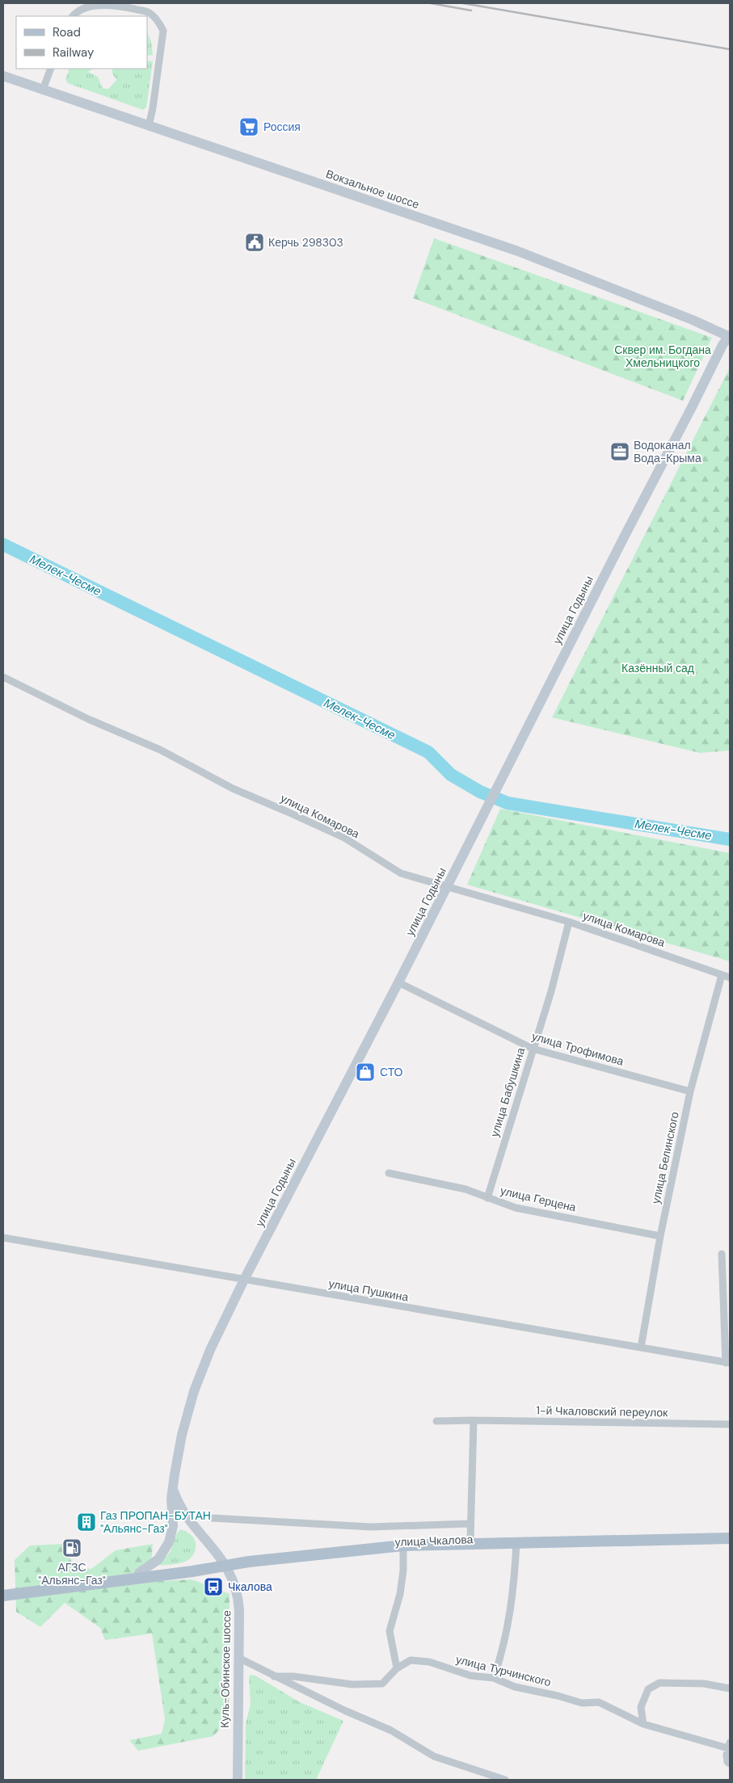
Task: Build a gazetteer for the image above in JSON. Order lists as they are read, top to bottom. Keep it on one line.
{"streets":{"main road":["Вокзальное шоссе","улица Годыны","улица Чкалова","Куль-Обинское шоссе"],"street":["улица Комарова","улица Трофимова","улица Бабушкина","улица Белинского","улица Герцена","улица Пушкина","1-й Чкаловский переулок","улица Турчинского"]},"crossings":[["Вокзальное шоссе","улица Годыны"],["улица Годыны","улица Комарова"],["улица Годыны","улица Трофимова"],["улица Годыны","улица Пушкина"],["улица Годыны","улица Чкалова"],["улица Комарова","улица Бабушкина"],["улица Комарова","улица Белинского"],["улица Трофимова","улица Бабушкина"],["улица Трофимова","улица Белинского"],["улица Бабушкина","улица Герцена"],["улица Белинского","улица Герцена"],["улица Белинского","улица Пушкина"],["улица Чкалова","Куль-Обинское шоссе"],["Куль-Обинское шоссе","улица Турчинского"]],"water":["Мелек-Чесме"],"parks":["Сквер им. Богдана Хмельницкого","Казённый сад"],"places":{"supermarket":["Россия"],"public building":["Керчь 298303"],"office":["Водоканал Вода-Крыма"],"shop":["СТО"],"building":["Газ ПРОПАН-БУТАН \"Альянс-Газ\""],"fuel station":["АГЗС \"Альянс-Газ\""],"bus stop":["Чкалова"]},"legend":["Road","Railway"]}
